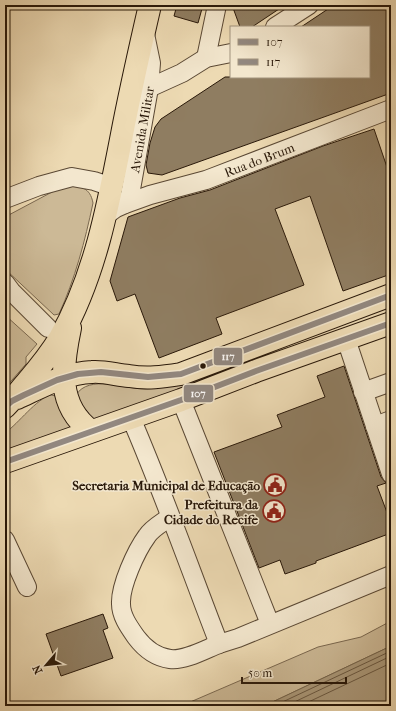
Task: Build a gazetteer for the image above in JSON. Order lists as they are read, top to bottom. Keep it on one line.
{"streets":{"main road":["Avenida Militar"],"street":["Rua do Brum"]},"crossings":[["Avenida Militar","Rua do Brum"]],"places":{"public building":["Secretaria Municipal de Educação","Prefeitura da Cidade do Recife"]},"lines":["transit line 117","transit line 107"],"legend":["107","117"],"scale_bar":"50 m","north":"bottom left"}
